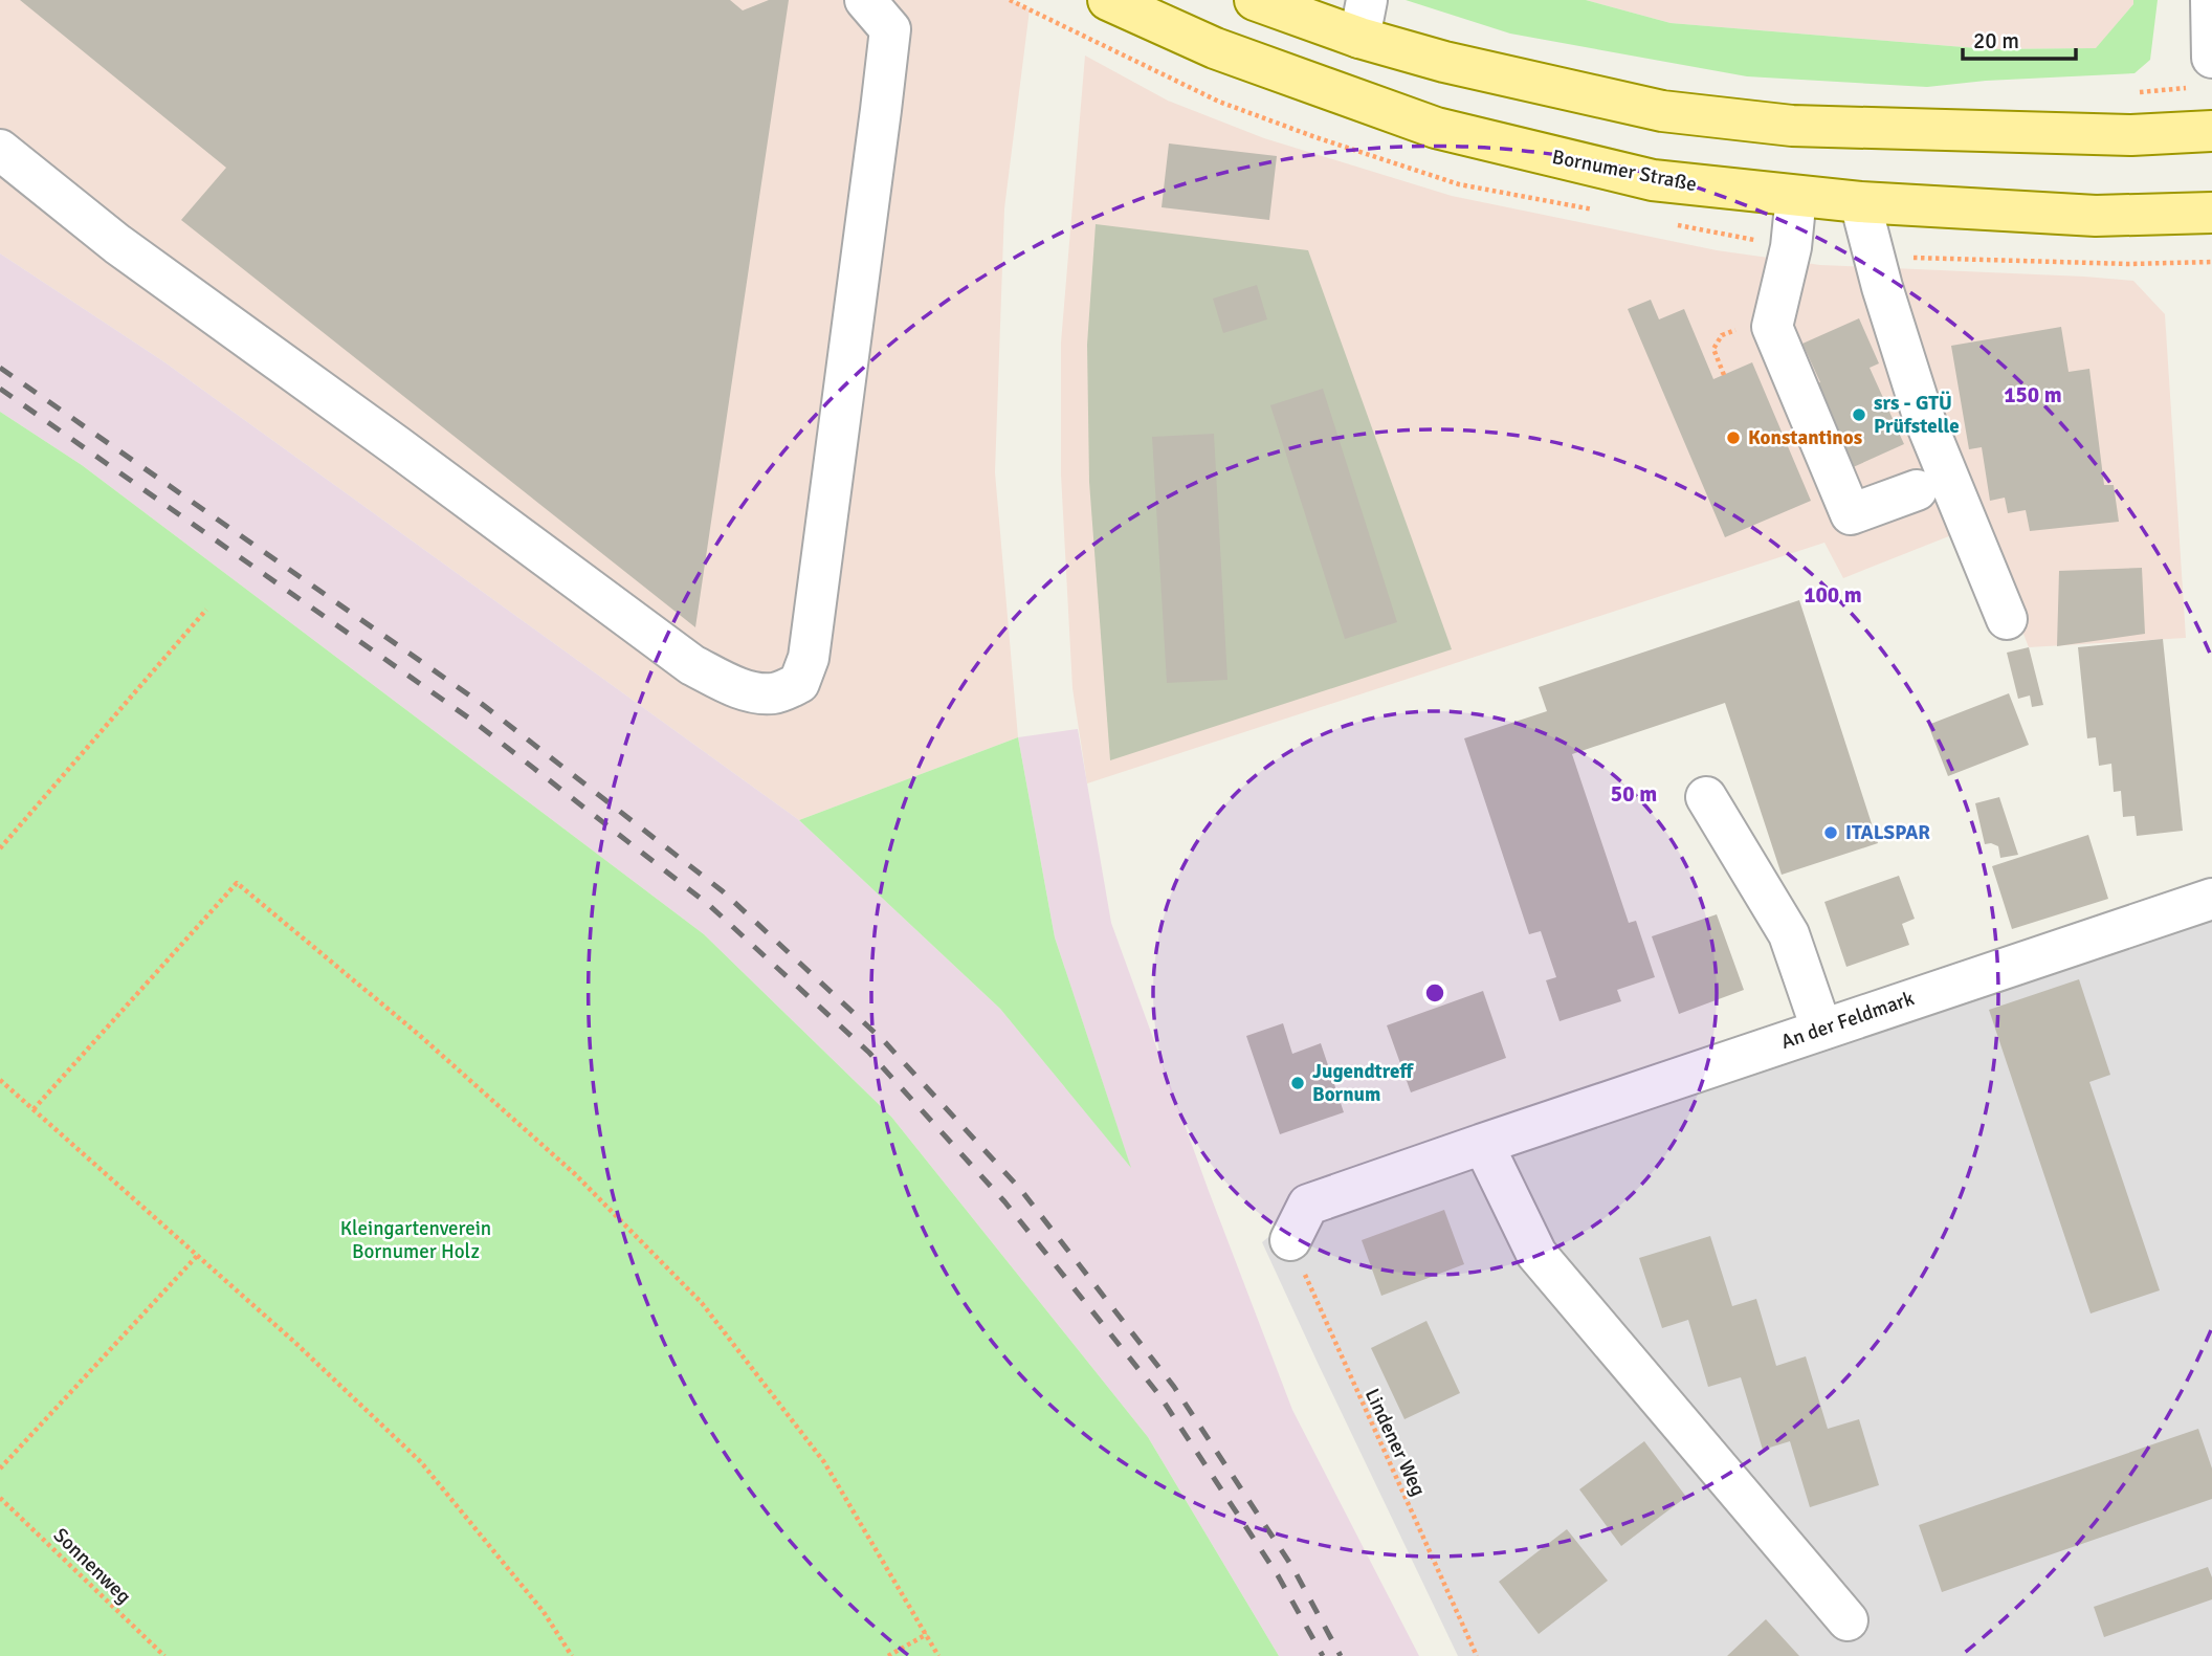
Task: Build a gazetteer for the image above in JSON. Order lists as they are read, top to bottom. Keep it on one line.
{"streets":{"main road":["Bornumer Straße"],"street":["An der Feldmark"],"path":["Lindener Weg","Sonnenweg"]},"crossings":[["An der Feldmark","Lindener Weg"]],"parks":["Kleingartenverein Bornumer Holz"],"places":["srs - GTÜ Prüfstelle","Konstantinos","ITALSPAR","Jugendtreff Bornum"],"scale_bar":"20 m","rings":["150 m","100 m","50 m"]}
